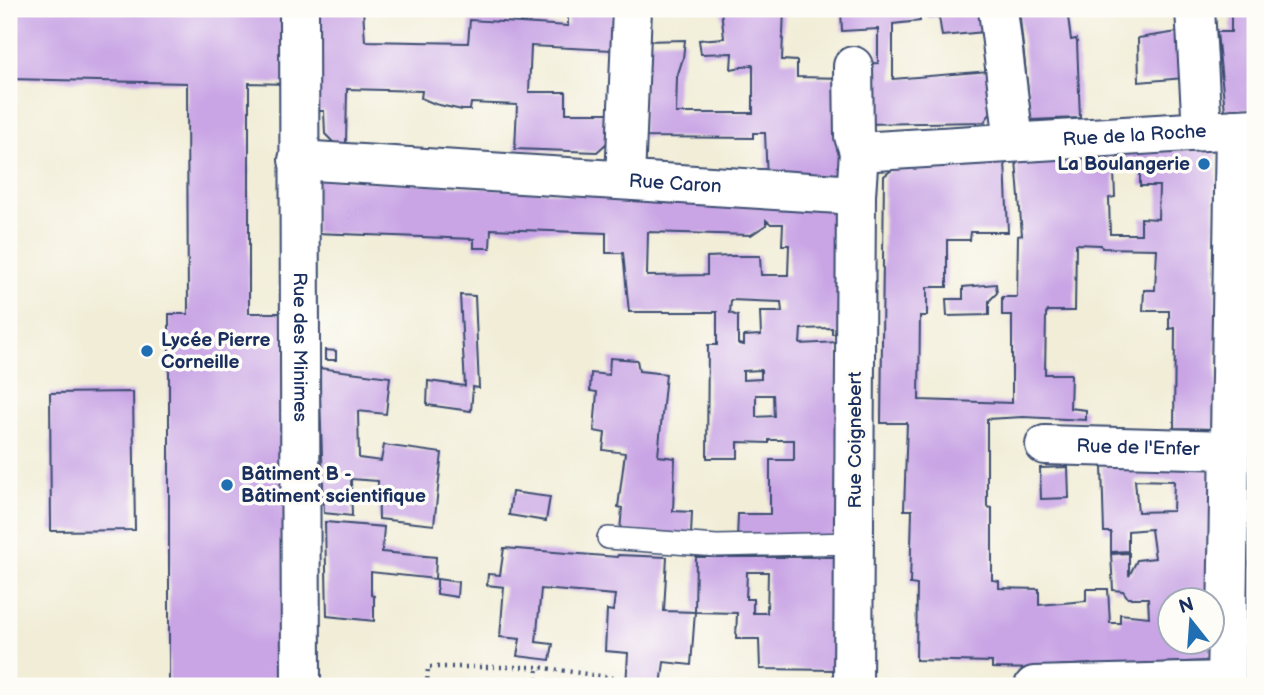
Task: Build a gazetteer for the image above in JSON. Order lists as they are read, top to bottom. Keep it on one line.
{"streets":{"street":["Rue de la Roche","Rue Caron","Rue des Minimes","Rue Coignebert","Rue de l'Enfer"]},"crossings":[["Rue Caron","Rue des Minimes"],["Rue Caron","Rue Coignebert"]],"places":["La Boulangerie","Lycée Pierre Corneille","Bâtiment B - Bâtiment scientifique"],"north":"top"}
